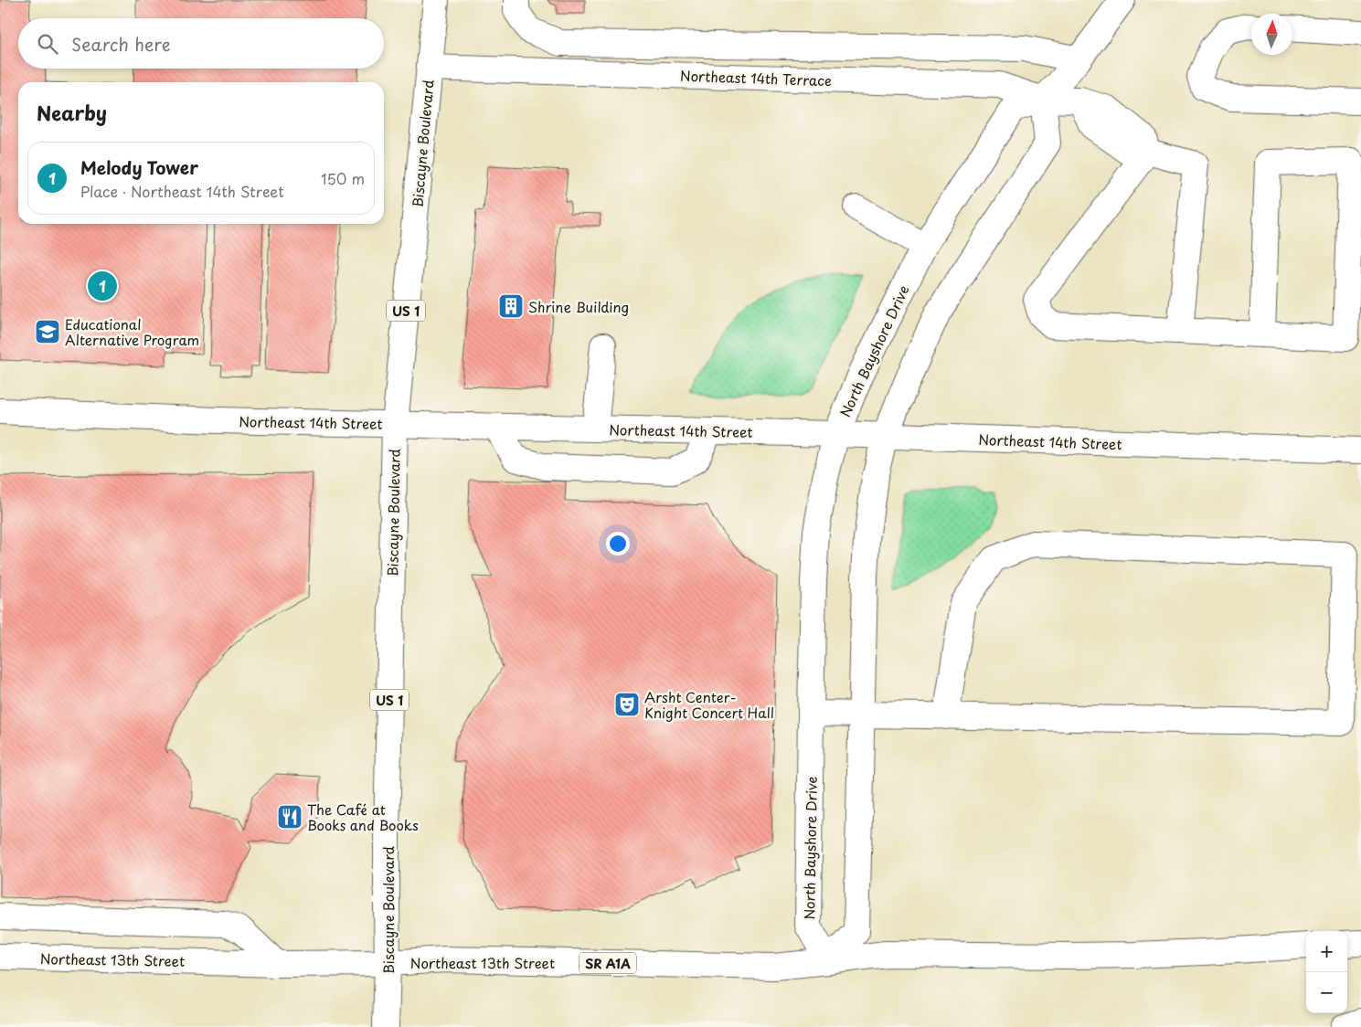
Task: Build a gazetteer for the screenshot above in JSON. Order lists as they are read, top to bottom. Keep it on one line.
{"streets":{"main road":["Northeast 14th Terrace","Biscayne Boulevard","US 1","North Bayshore Drive","Northeast 14th Street","Northeast 13th Street","SR A1A"]},"crossings":[["Northeast 14th Terrace","Biscayne Boulevard"],["Northeast 14th Terrace","North Bayshore Drive"],["Biscayne Boulevard","Northeast 14th Street"],["Biscayne Boulevard","Northeast 13th Street"],["North Bayshore Drive","Northeast 14th Street"],["North Bayshore Drive","Northeast 13th Street"]],"places":{"building":["Shrine Building"],"school or university":["Educational Alternative Program"],"theatre":["Arsht Center- Knight Concert Hall"],"restaurant":["The Café at Books and Books"]},"north":"top","page":{"search":"Search here","heading":"Nearby","list":[{"mark":"1","name":"Melody Tower","note":"Place · Northeast 14th Street","value":"150 m"}],"pins":"1","map_buttons":["+","−"]}}
